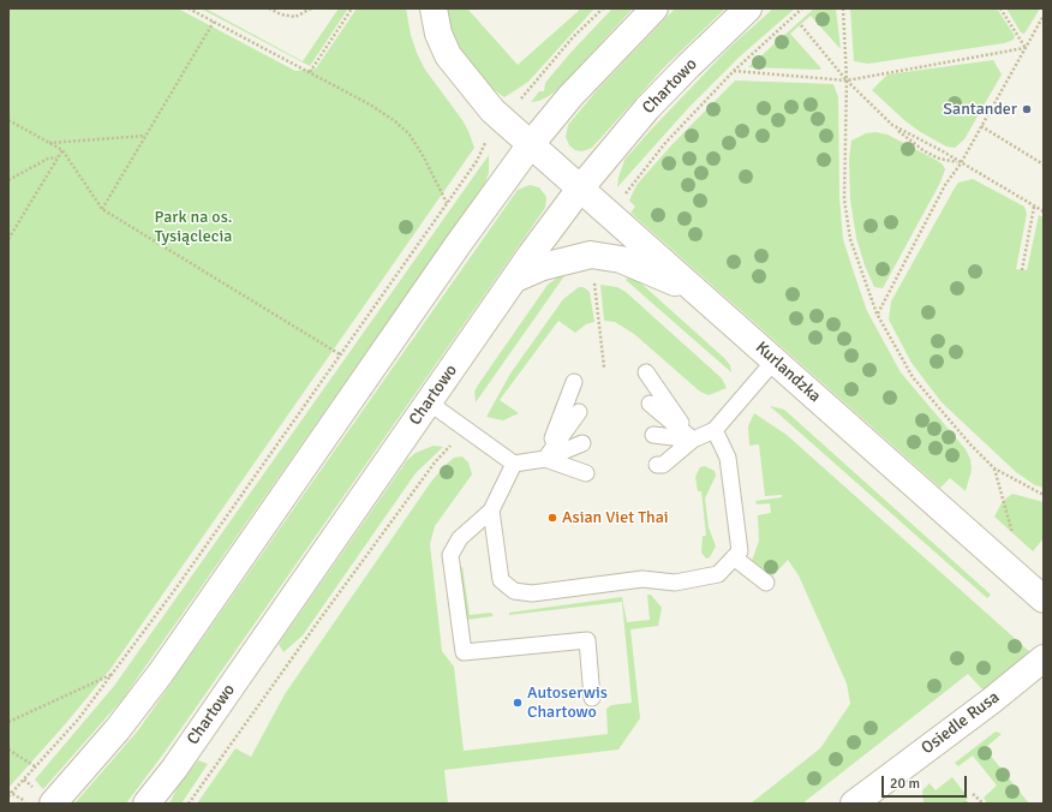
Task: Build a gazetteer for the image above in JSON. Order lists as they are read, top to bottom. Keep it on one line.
{"streets":{"street":["Chartowo","Kurlandzka","Osiedle Rusa"]},"crossings":[["Chartowo","Kurlandzka"]],"parks":["Park na os. Tysiąclecia"],"places":["Santander","Asian Viet Thai","Autoserwis Chartowo"],"scale_bar":"20 m"}
